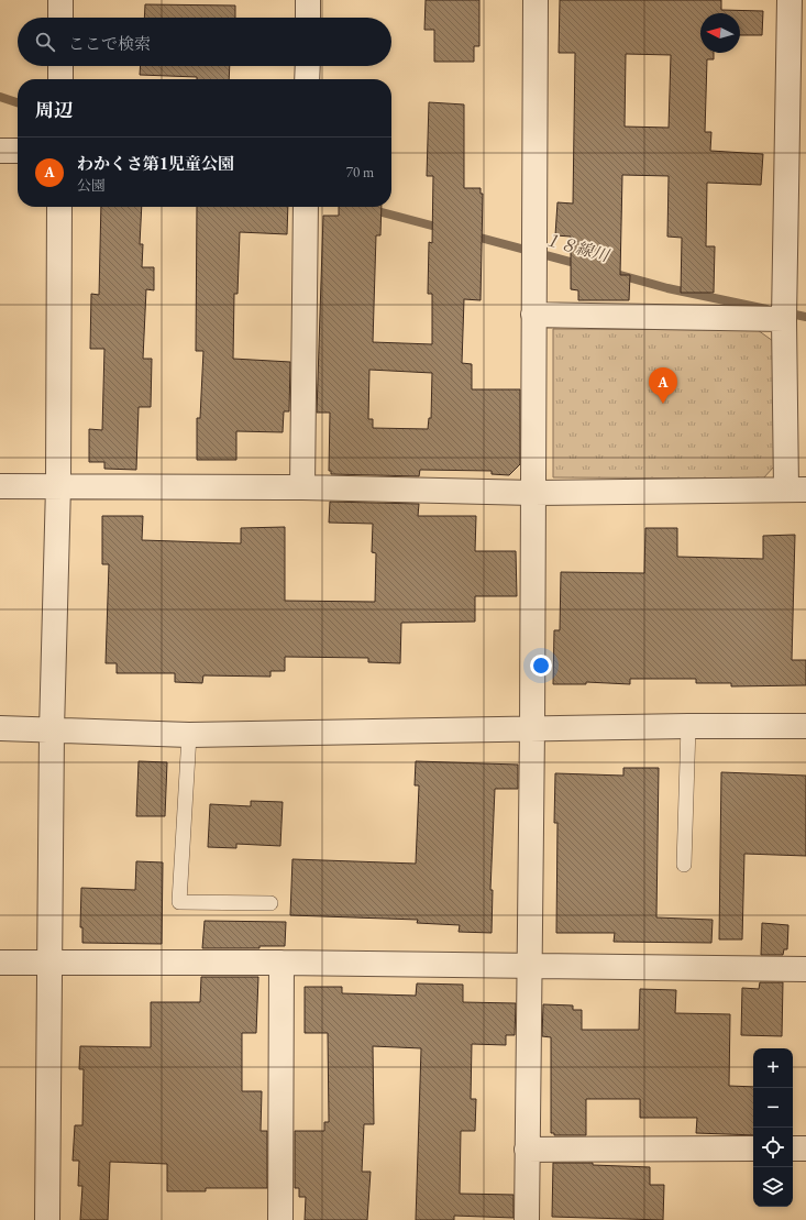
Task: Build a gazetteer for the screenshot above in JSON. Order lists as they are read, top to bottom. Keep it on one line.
{"water":["１８線川"],"north":"left","page":{"search":"ここで検索","heading":"周辺","list":[{"mark":"A","name":"わかくさ第1児童公園","note":"公園","value":"70 m"}],"pins":"A","map_buttons":["+","−"]}}
